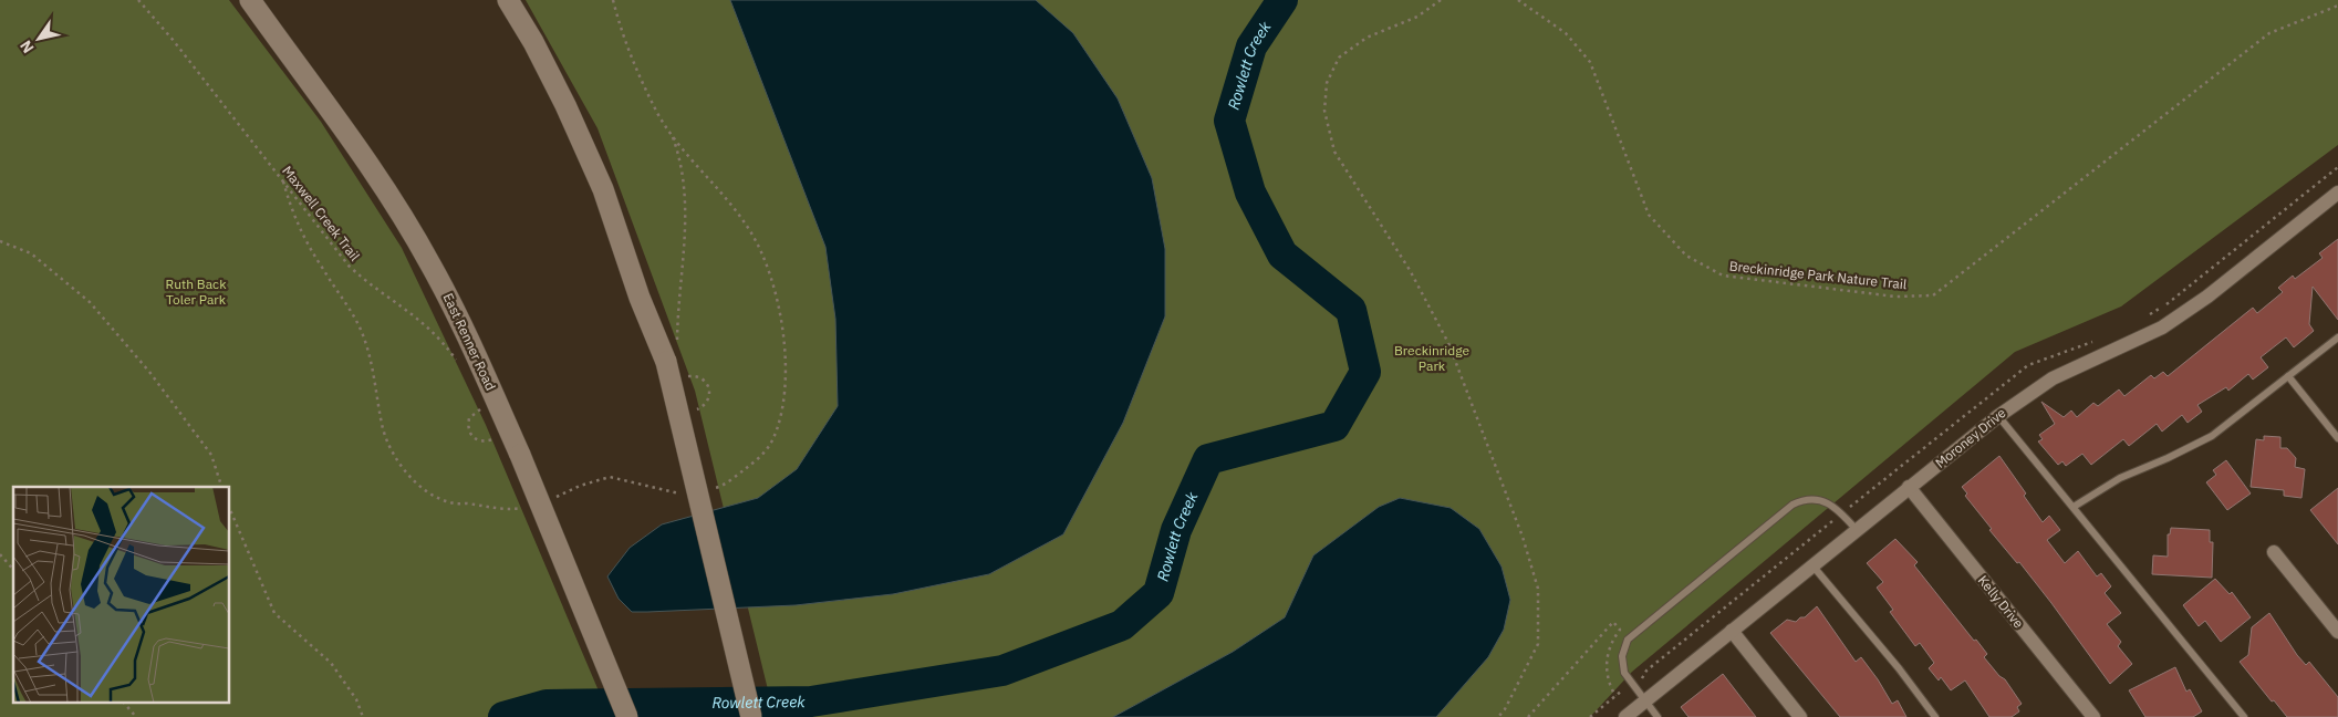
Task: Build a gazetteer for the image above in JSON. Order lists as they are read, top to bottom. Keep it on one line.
{"streets":{"main road":["East Renner Road"],"street":["Moroney Drive","Kelly Drive"],"path":["Maxwell Creek Trail","Breckinridge Park Nature Trail"]},"crossings":[["Moroney Drive","Kelly Drive"]],"water":["Rowlett Creek"],"parks":["Ruth Back Toler Park","Breckinridge Park"],"north":"bottom left"}
